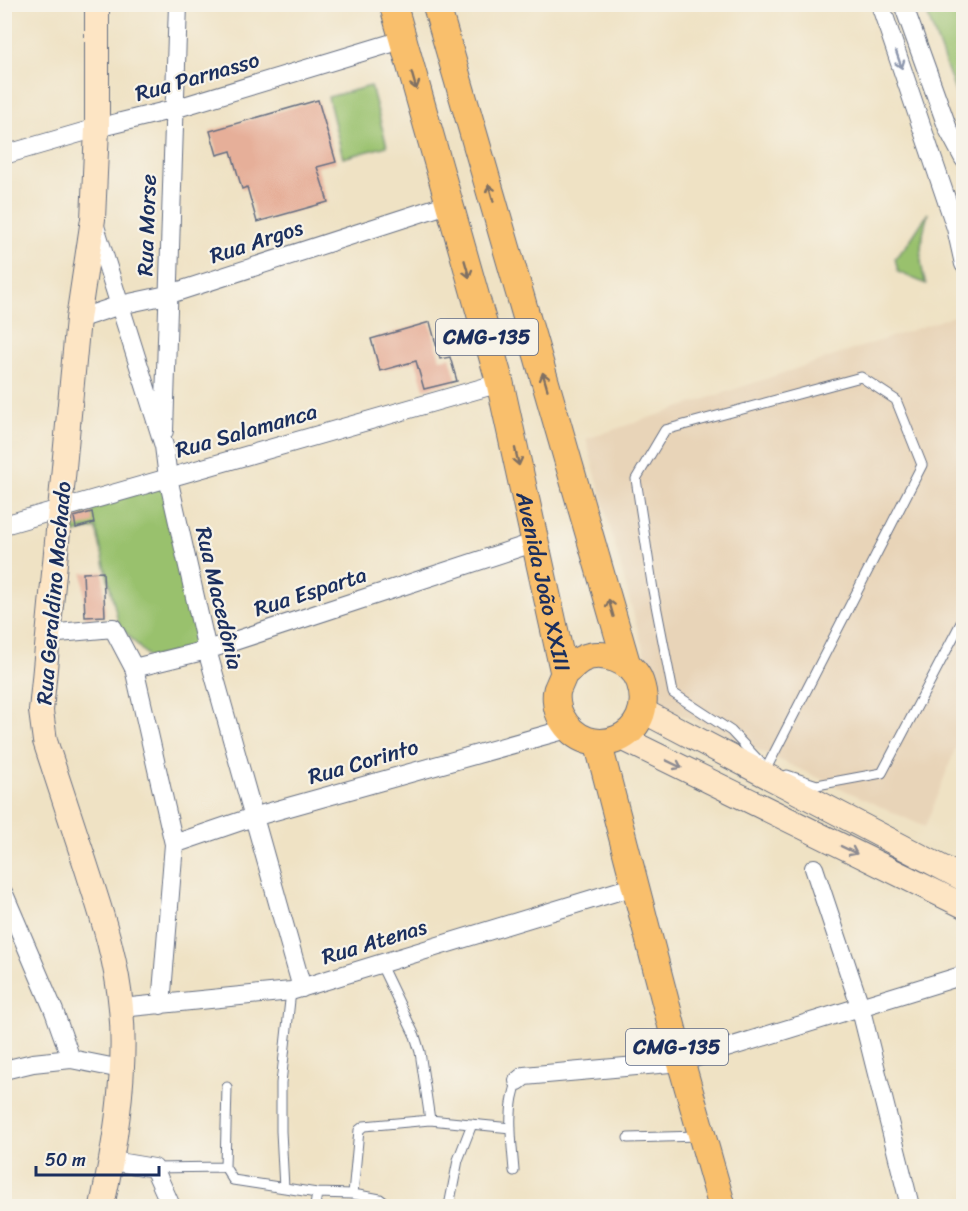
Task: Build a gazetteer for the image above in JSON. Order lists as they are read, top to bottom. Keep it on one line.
{"streets":{"main road":["CMG-135","Avenida João XXIII"],"street":["Rua Parnasso","Rua Morse","Rua Argos","Rua Salamanca","Rua Esparta","Rua Geraldino Machado","Rua Macedônia","Rua Corinto","Rua Atenas"]},"crossings":[["Rua Parnasso","Rua Morse"],["Rua Parnasso","Avenida João XXIII"],["Rua Parnasso","Rua Geraldino Machado"],["Rua Morse","Rua Argos"],["Rua Morse","Rua Macedônia"],["Rua Argos","Avenida João XXIII"],["Rua Argos","Rua Geraldino Machado"],["Rua Argos","Rua Macedônia"],["CMG-135","Avenida João XXIII"],["CMG-135","Rua Corinto"],["CMG-135","Rua Atenas"],["Rua Salamanca","Avenida João XXIII"],["Rua Salamanca","Rua Geraldino Machado"],["Rua Salamanca","Rua Macedônia"],["Avenida João XXIII","Rua Esparta"],["Avenida João XXIII","Rua Corinto"],["Rua Esparta","Rua Macedônia"],["Rua Geraldino Machado","Rua Macedônia"],["Rua Geraldino Machado","Rua Atenas"],["Rua Macedônia","Rua Corinto"],["Rua Macedônia","Rua Atenas"]],"scale_bar":"50 m"}
